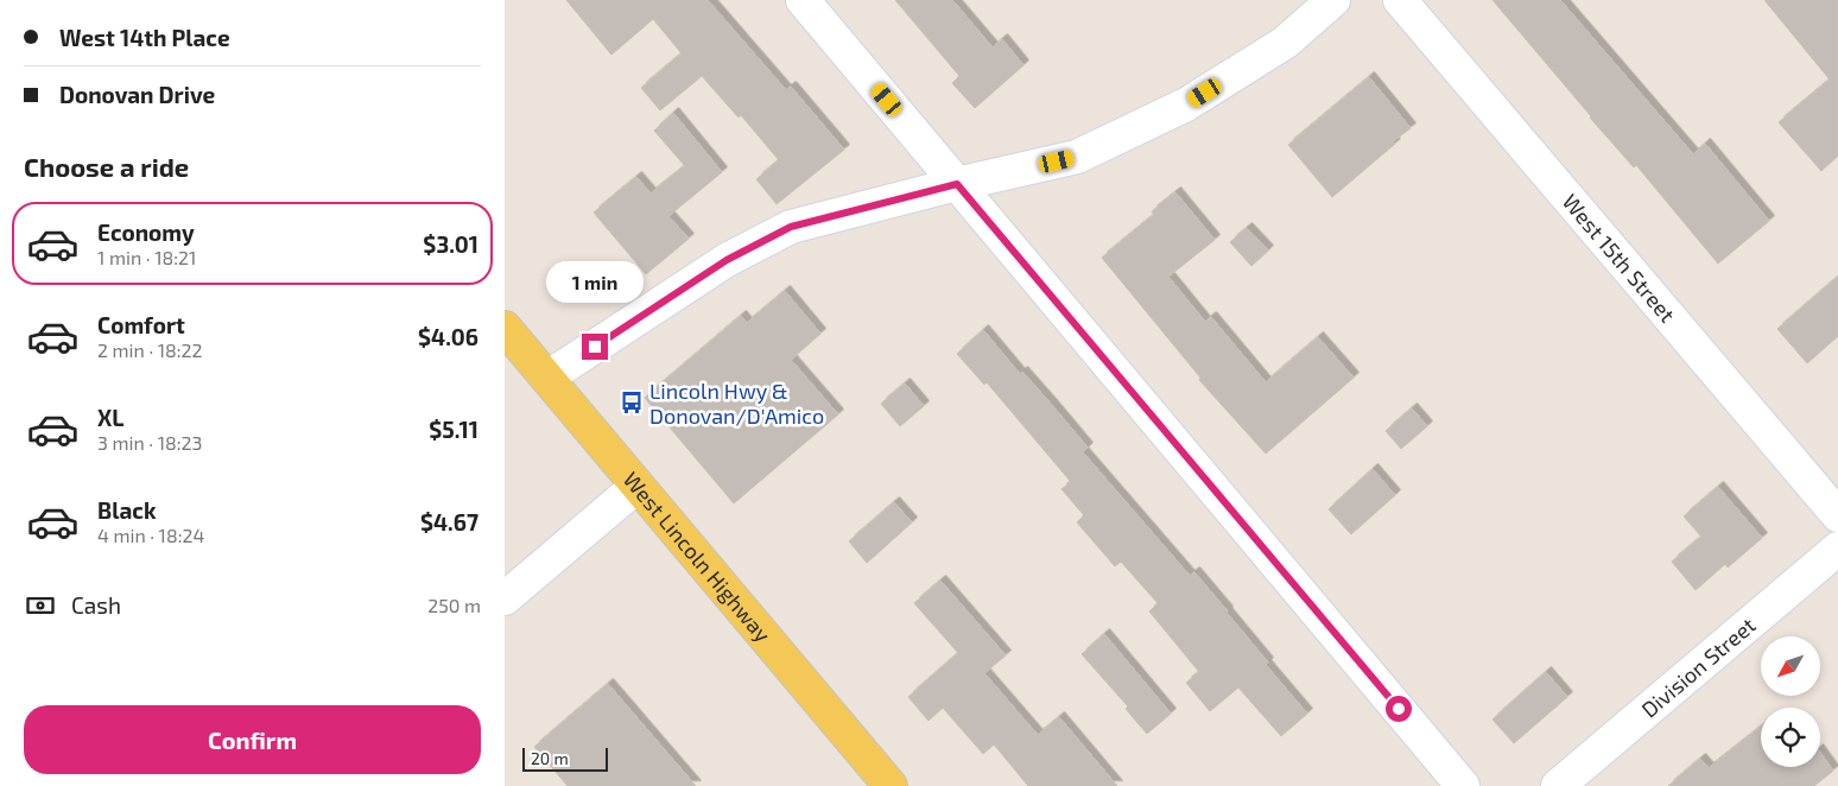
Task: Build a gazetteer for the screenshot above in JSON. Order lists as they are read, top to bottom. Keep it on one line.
{"streets":{"main road":["West Lincoln Highway"],"street":["West 15th Street","Division Street"]},"places":{"bus stop":["Lincoln Hwy & Donovan/D'Amico"]},"scale_bar":"20 m","north":"bottom left","page":{"banner":["West 14th Place","Donovan Drive"],"heading":"Choose a ride","list":[{"name":"Economy","note":"1 min · 18:21","value":"$3.01"},{"name":"Comfort","note":"2 min · 18:22","value":"$4.06"},{"name":"XL","note":"3 min · 18:23","value":"$5.11"},{"name":"Black","note":"4 min · 18:24","value":"$4.67"}],"bubble":"1 min","pay":["Cash","250 m"],"buttons":"Confirm","scale":"20 m"}}
